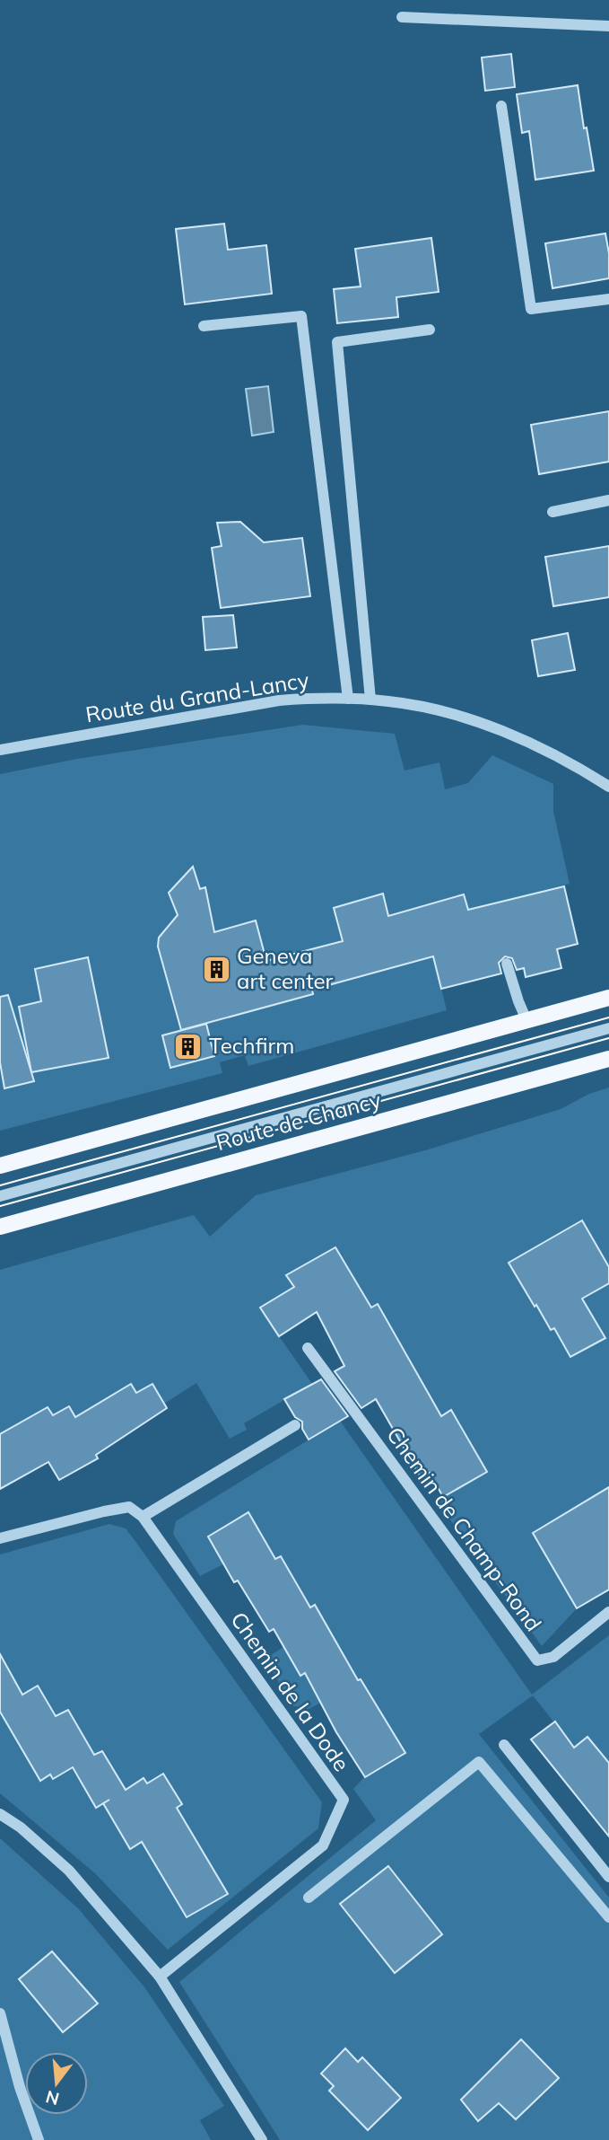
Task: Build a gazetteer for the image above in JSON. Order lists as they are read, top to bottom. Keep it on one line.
{"streets":{"main road":["Route de Chancy"],"street":["Route du Grand-Lancy","Chemin de Champ-Rond","Chemin de la Dode"]},"places":{"building":["Geneva art center","Techfirm"]},"north":"bottom"}
